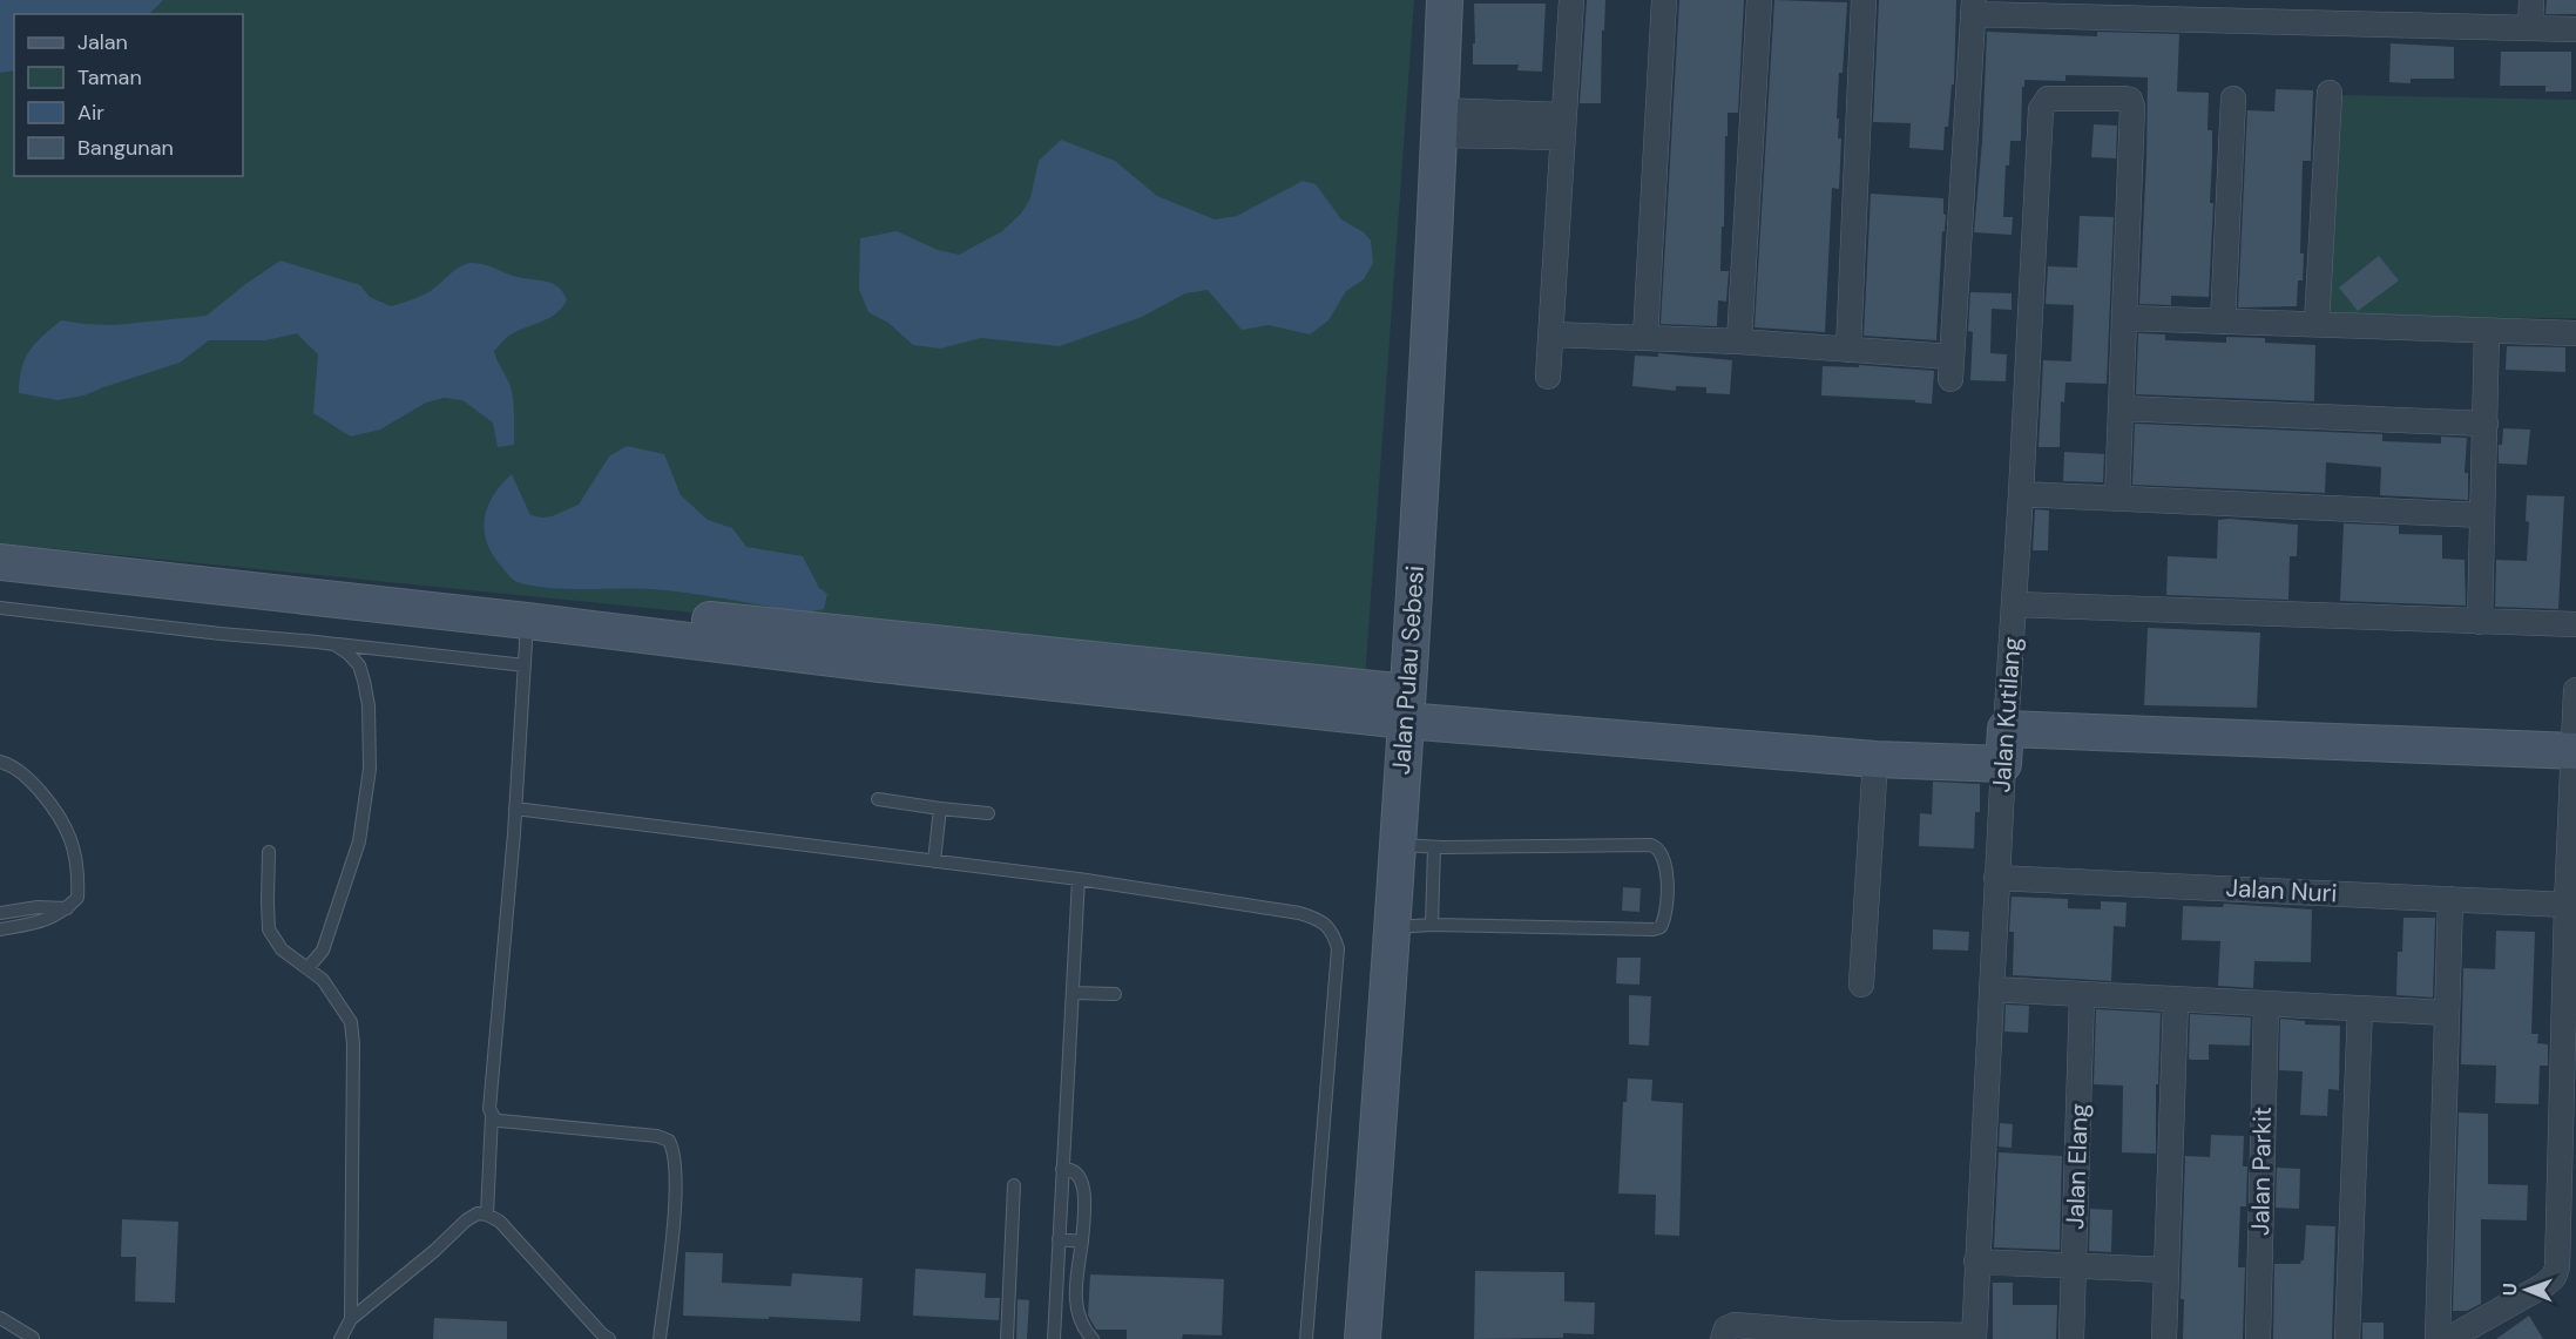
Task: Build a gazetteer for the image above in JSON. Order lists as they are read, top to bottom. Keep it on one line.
{"streets":{"street":["Jalan Pulau Sebesi","Jalan Kutilang","Jalan Nuri","Jalan Elang","Jalan Parkit"]},"crossings":[["Jalan Kutilang","Jalan Nuri"]],"legend":["Jalan","Taman","Air","Bangunan"],"north":"left"}
